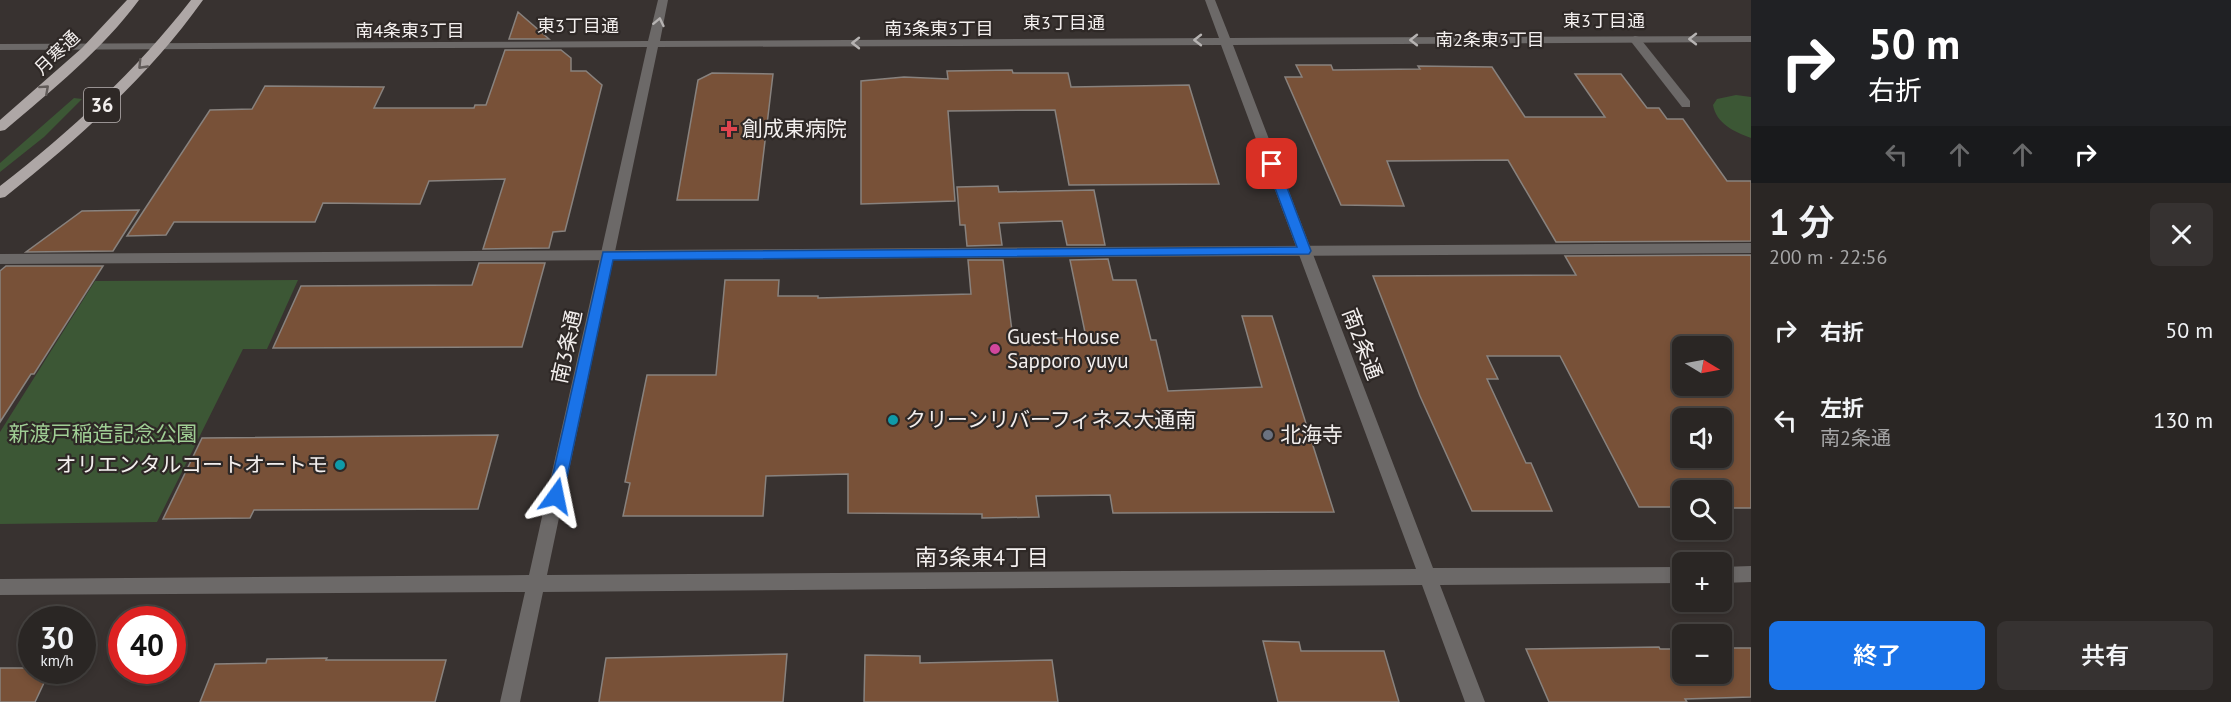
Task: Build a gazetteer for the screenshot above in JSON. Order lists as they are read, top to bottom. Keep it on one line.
{"streets":{"highway":["月寒通","36"],"street":["東3丁目通","南2条通","南3条通"]},"crossings":[["東3丁目通","月寒通"],["東3丁目通","36"],["東3丁目通","南2条通"],["東3丁目通","南3条通"]],"one_way":["東3丁目通"],"districts":["南3条東3丁目","南4条東3丁目","南2条東3丁目","南3条東4丁目"],"parks":["新渡戸稲造記念公園"],"places":{"health":["創成東病院"],"other":["Guest House Sapporo yuyu","クリーンリバーフィネス大通南","北海寺","オリエンタルコートオートモ"]},"north":"right","page":{"turn":["50 m","右折"],"heading":["1 分","200 m · 22:56"],"list":[{"name":"右折","value":"50 m"},{"name":"左折","note":"南2条通","value":"130 m"}],"map_buttons":["+","−"],"speed":"30 km/h","limit":"40","buttons":["終了","共有"]}}
